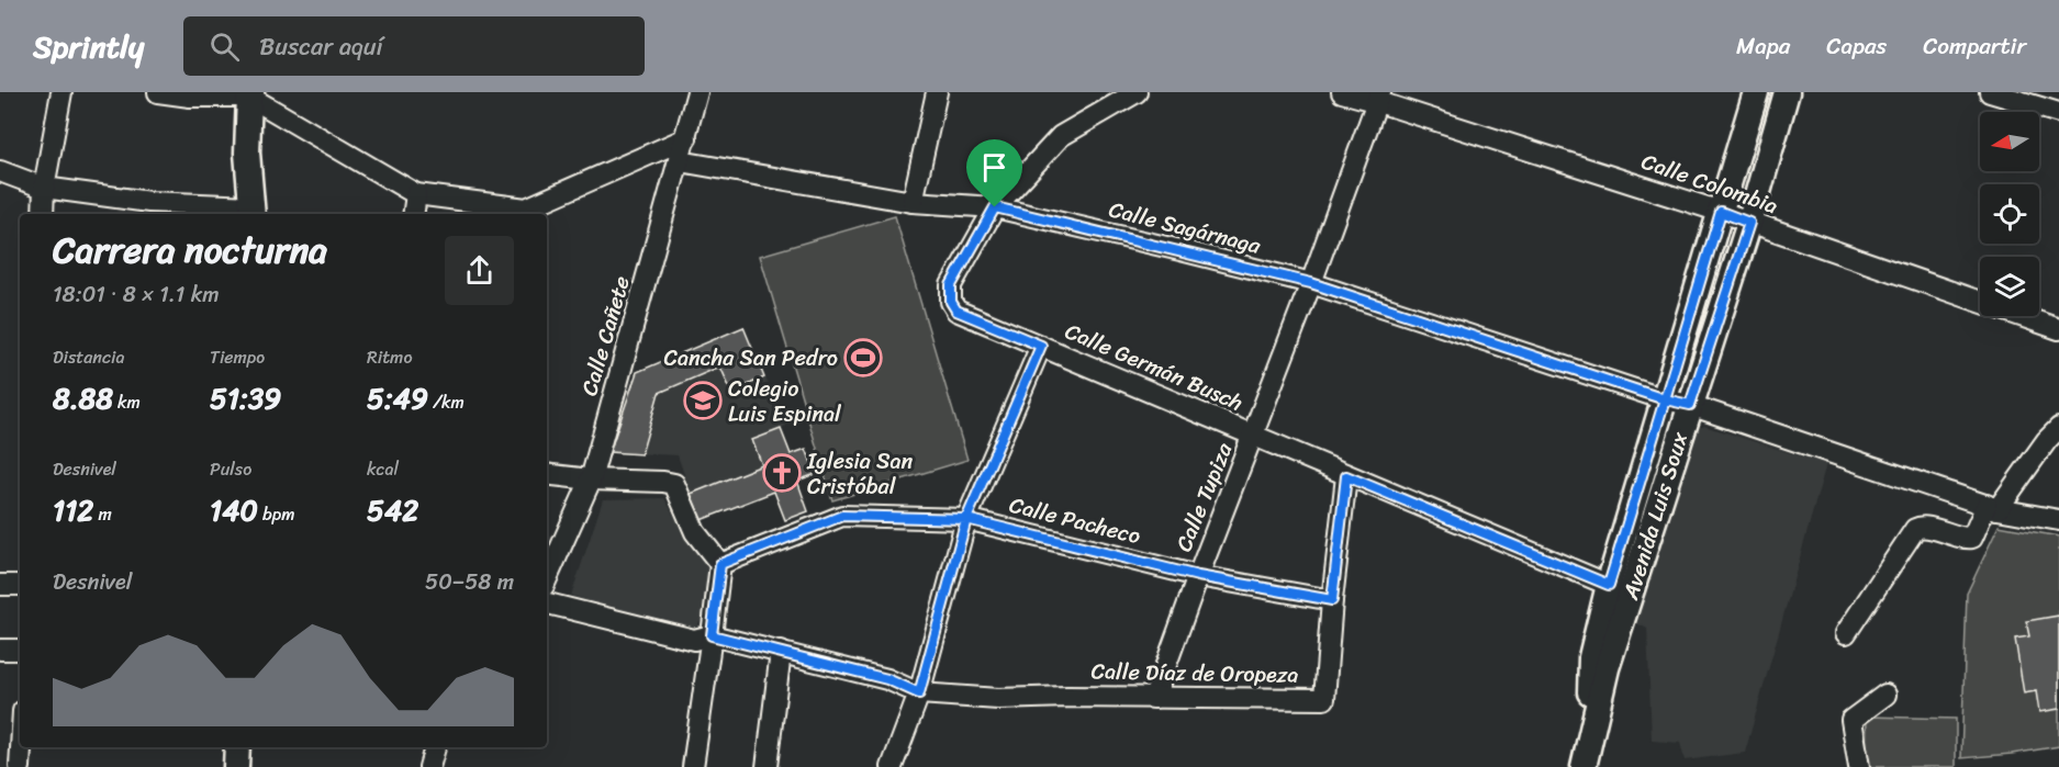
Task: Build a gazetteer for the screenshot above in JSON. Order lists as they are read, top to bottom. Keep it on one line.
{"streets":{"main road":["Avenida Luis Soux"],"street":["Calle Colombia","Calle Sagárnaga","Calle Cañete","Calle Germán Busch","Calle Tupiza","Calle Pacheco","Calle Díaz de Oropeza"]},"crossings":[["Calle Colombia","Calle Tupiza"],["Calle Colombia","Avenida Luis Soux"],["Calle Sagárnaga","Calle Cañete"],["Calle Sagárnaga","Calle Germán Busch"],["Calle Sagárnaga","Calle Tupiza"],["Calle Sagárnaga","Avenida Luis Soux"],["Calle Germán Busch","Calle Tupiza"],["Calle Germán Busch","Avenida Luis Soux"],["Calle Germán Busch","Calle Díaz de Oropeza"],["Calle Tupiza","Calle Pacheco"],["Calle Tupiza","Calle Díaz de Oropeza"],["Calle Pacheco","Calle Díaz de Oropeza"]],"places":{"sports":["Cancha San Pedro"],"school or university":["Colegio Luis Espinal"],"church":["Iglesia San Cristóbal"]},"north":"left","page":{"header":"Sprintly","search":"Buscar aquí","nav":["Mapa","Capas","Compartir"],"heading":["Carrera nocturna","18:01 · 8 × 1.1 km"],"stats":[["Distancia","8.88 km"],["Tiempo","51:39"],["Ritmo","5:49 /km"],["Desnivel","112 m"],["Pulso","140 bpm"],["kcal","542"]],"chart":["Desnivel","50–58 m"]}}
